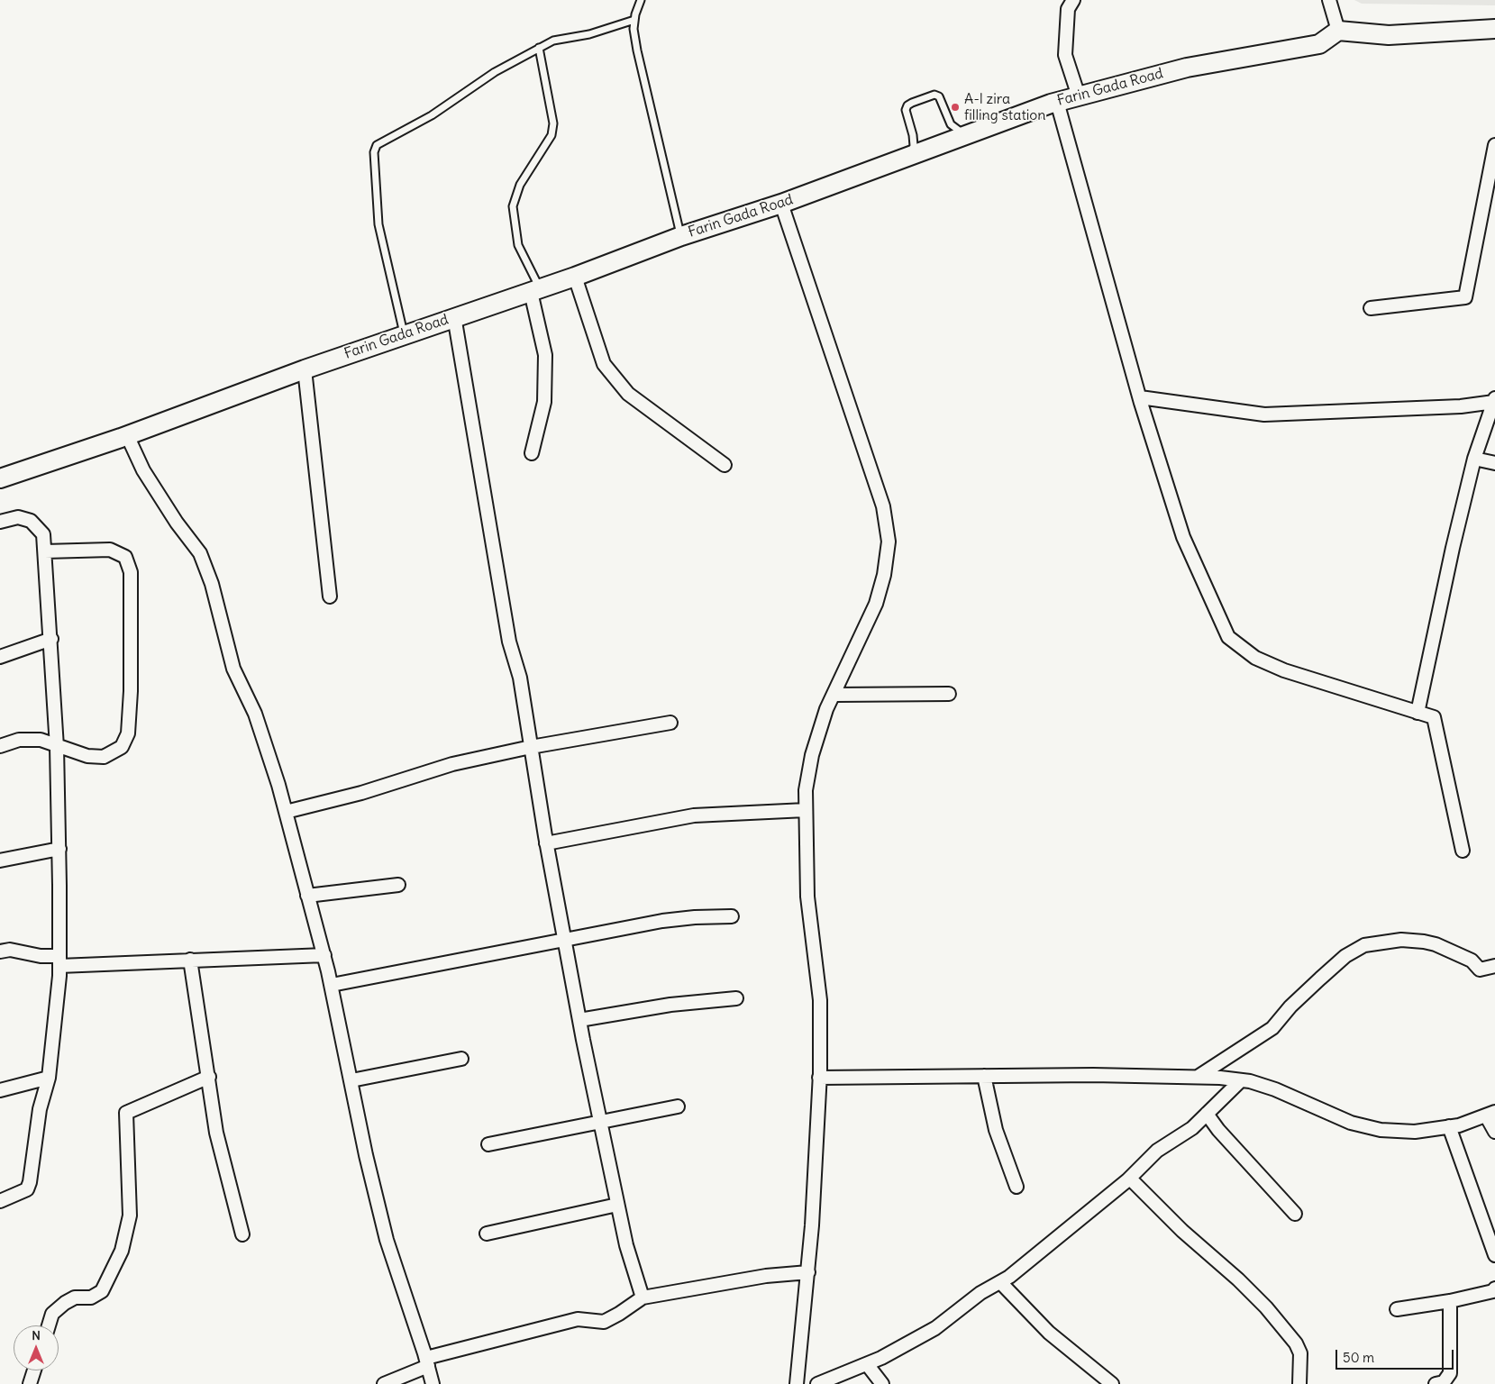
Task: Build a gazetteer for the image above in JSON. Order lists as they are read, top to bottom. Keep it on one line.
{"streets":{"main road":["Farin Gada Road"]},"places":["A-l zira filling station"],"scale_bar":"50 m","north":"top"}
